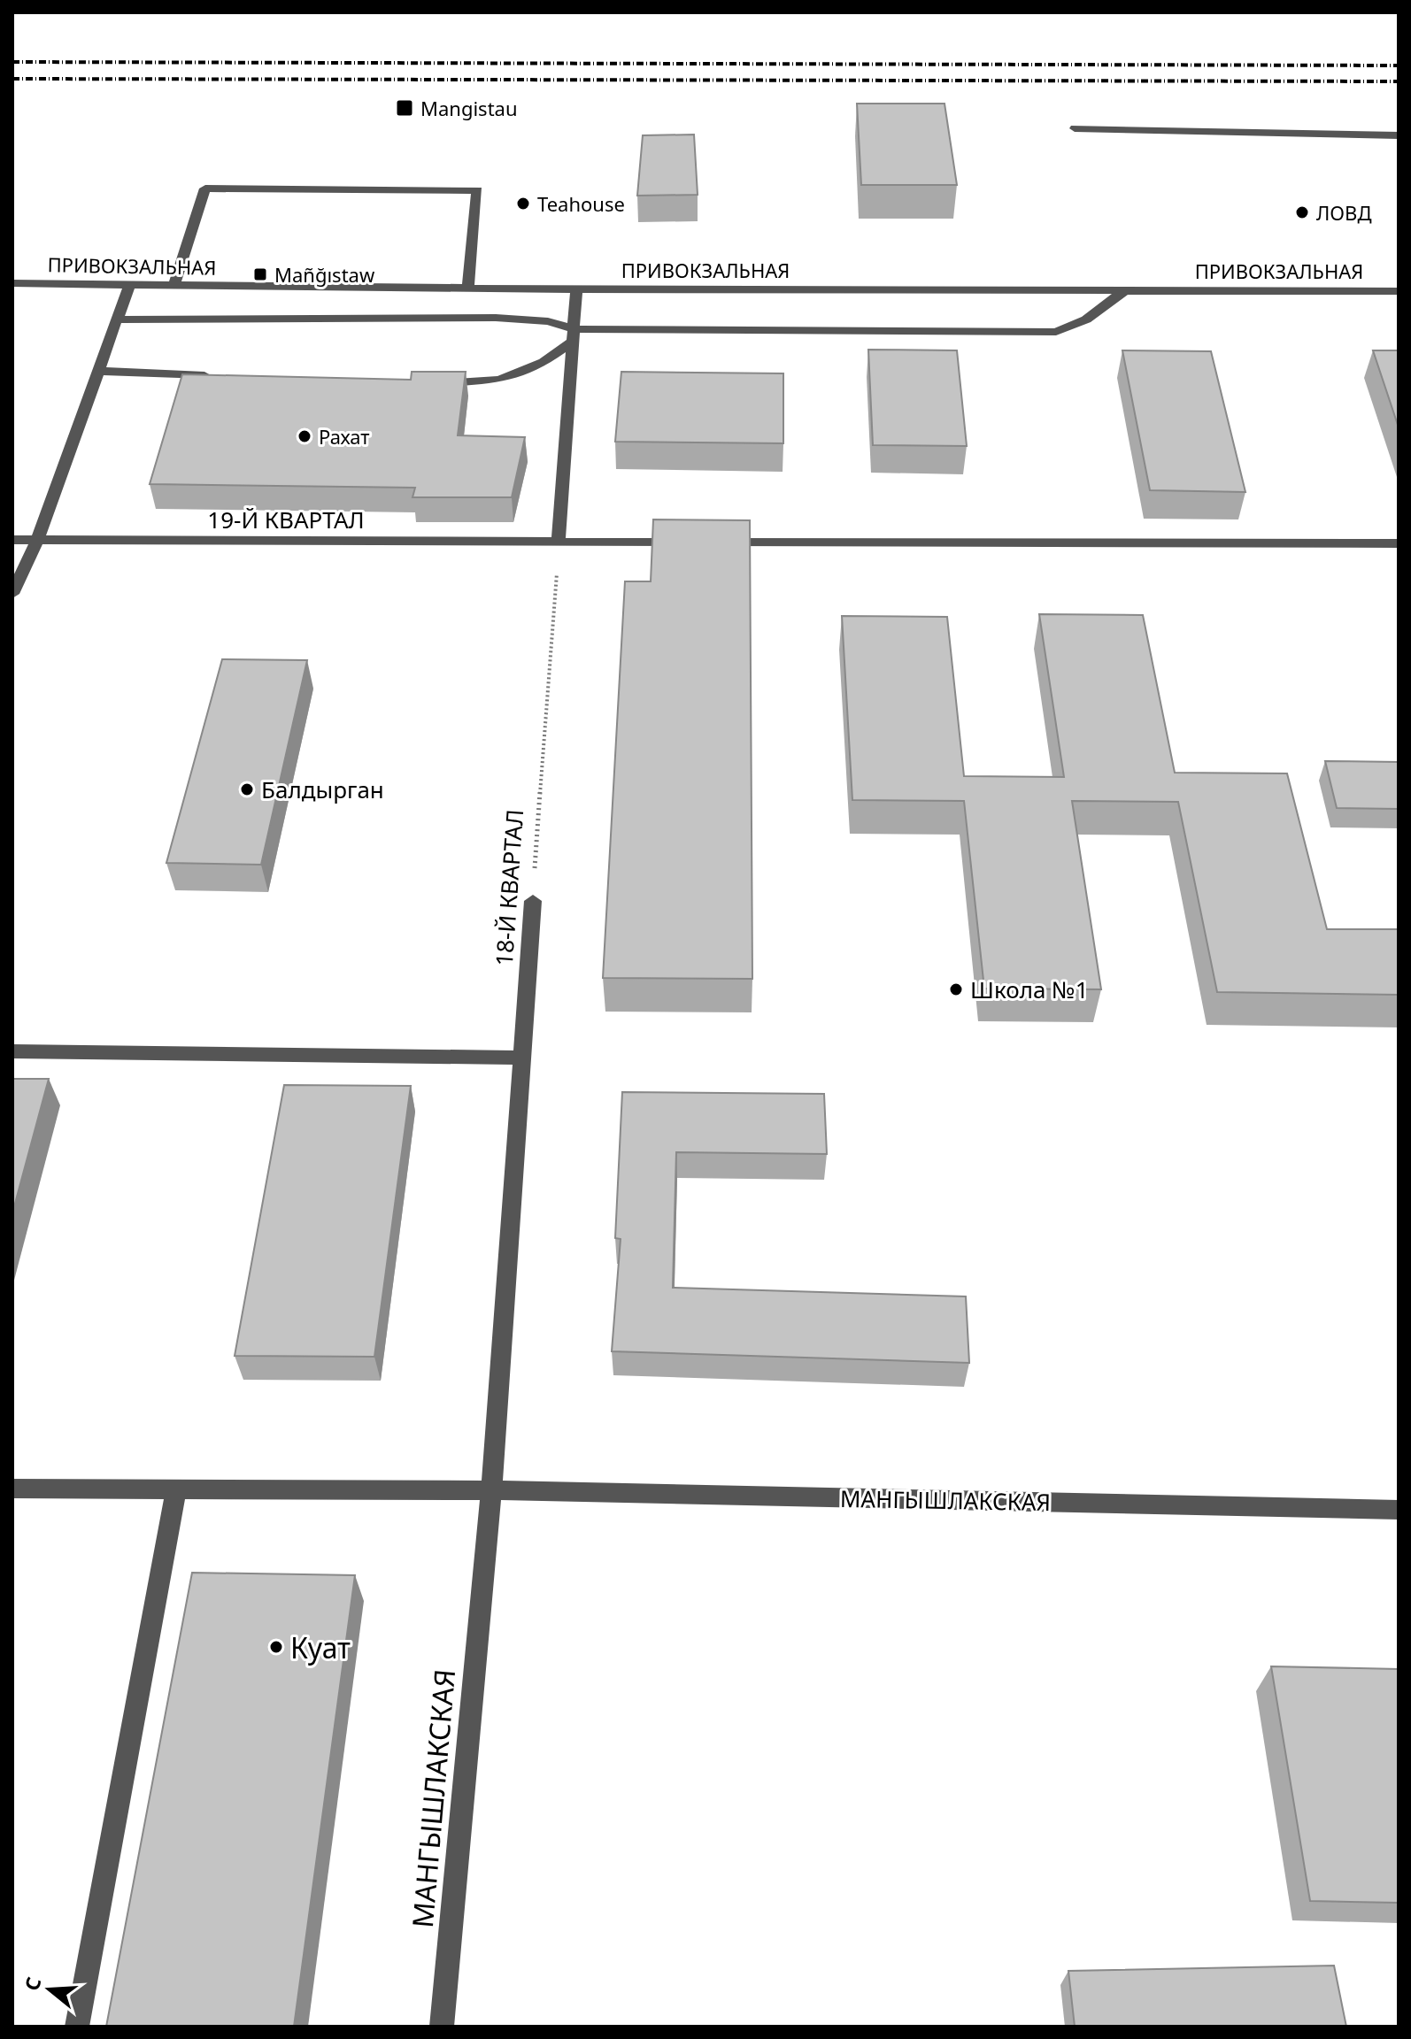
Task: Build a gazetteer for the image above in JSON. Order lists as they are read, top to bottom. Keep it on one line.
{"streets":{"street":["ПРИВОКЗАЛЬНАЯ","19-Й КВАРТАЛ","18-Й КВАРТАЛ","МАНГЫШЛАКСКАЯ"]},"crossings":[["19-Й КВАРТАЛ","18-Й КВАРТАЛ"],["18-Й КВАРТАЛ","МАНГЫШЛАКСКАЯ"]],"places":{"transit":["Mangistau","Mañğıstaw"],"other":["Teahouse","ЛОВД","Рахат","Балдырган","Школа №1","Куат"]},"north":"left"}
